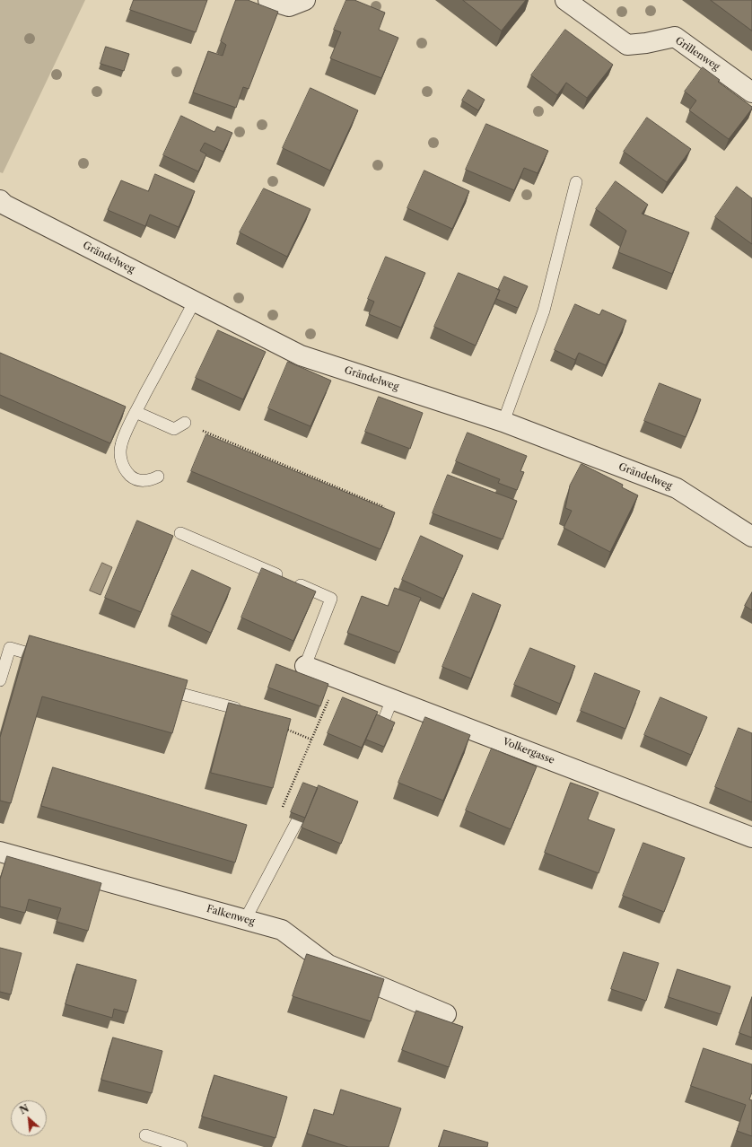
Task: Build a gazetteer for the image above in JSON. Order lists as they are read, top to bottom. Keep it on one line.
{"streets":{"street":["Grillenweg","Grändelweg","Volkergasse","Falkenweg"]},"north":"top left"}
